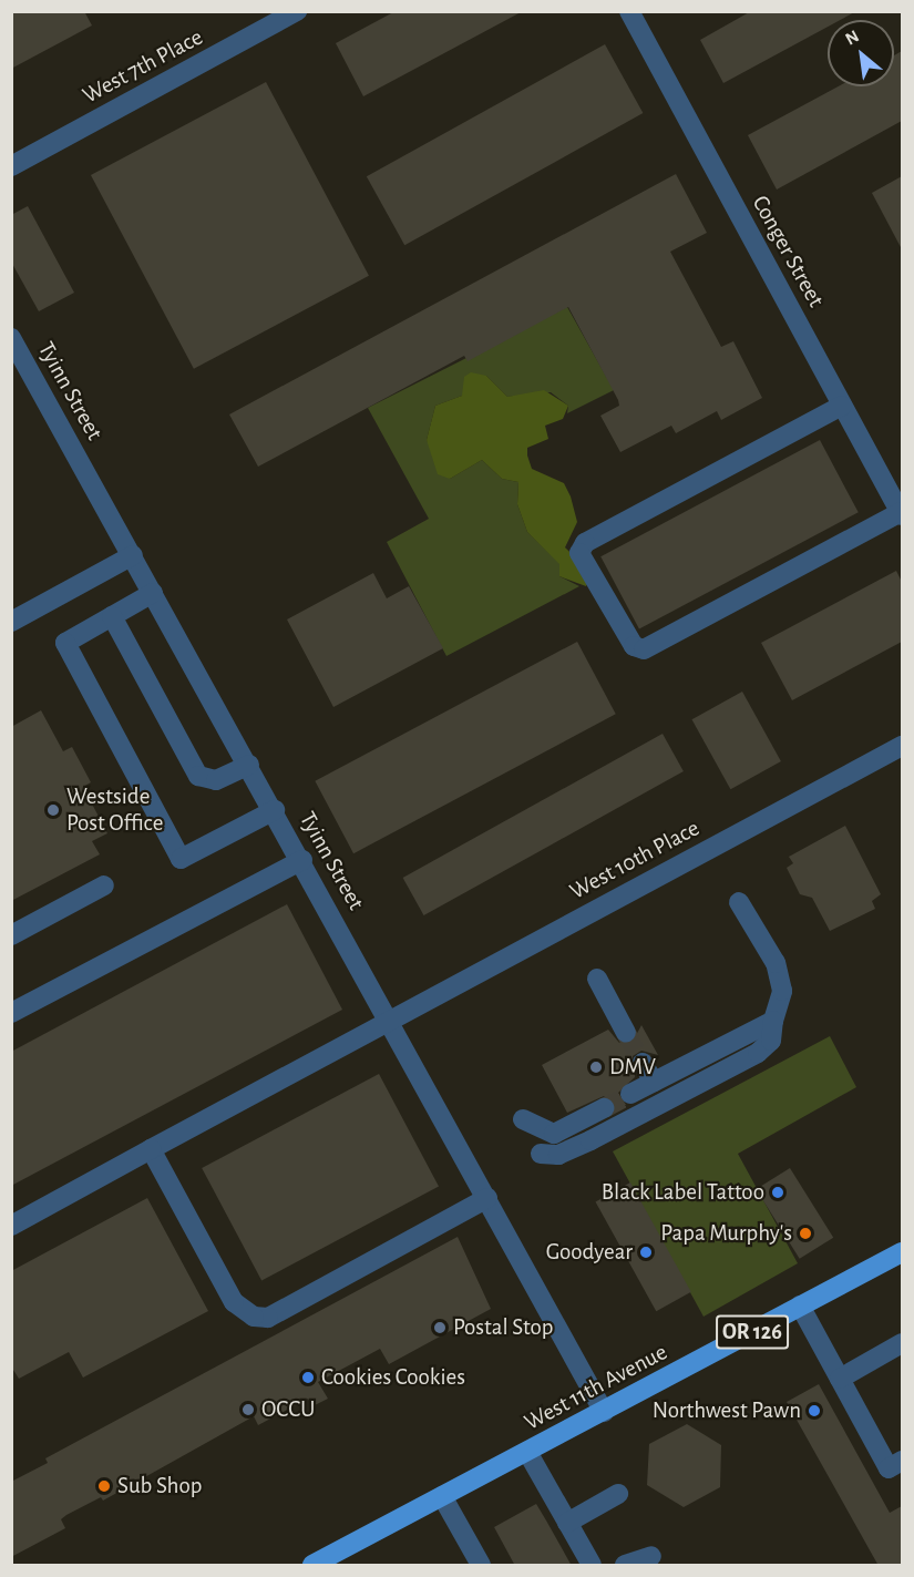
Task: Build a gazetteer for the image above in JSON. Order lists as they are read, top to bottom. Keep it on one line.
{"streets":{"main road":["OR 126","West 11th Avenue"],"street":["West 7th Place","Conger Street","Tyinn Street","West 10th Place"]},"crossings":[["Tyinn Street","West 10th Place"],["Tyinn Street","West 11th Avenue"]],"places":["Westside Post Office","DMV","Black Label Tattoo","Papa Murphy's","Goodyear","Postal Stop","Cookies Cookies","OCCU","Northwest Pawn","Sub Shop"],"north":"top left"}
